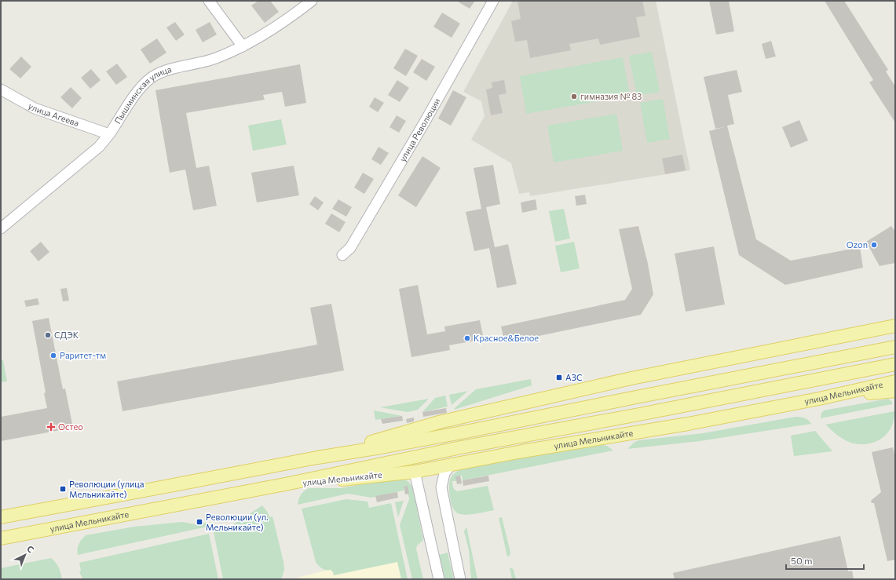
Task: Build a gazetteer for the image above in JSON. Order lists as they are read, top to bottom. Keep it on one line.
{"streets":{"main road":["улица Мельникайте"],"street":["Пышминская улица","улица Агеева","улица Революции"]},"crossings":[["Пышминская улица","улица Агеева"]],"places":{"other":["гимназия № 83","Ozon","СДЭК","Красное&Белое","Раритет-тм"],"transit":["АЗС","Революции (улица Мельникайте)","Революции (ул. Мельникайте)"],"health":["Остео"]},"scale_bar":"50 m","north":"top right"}
